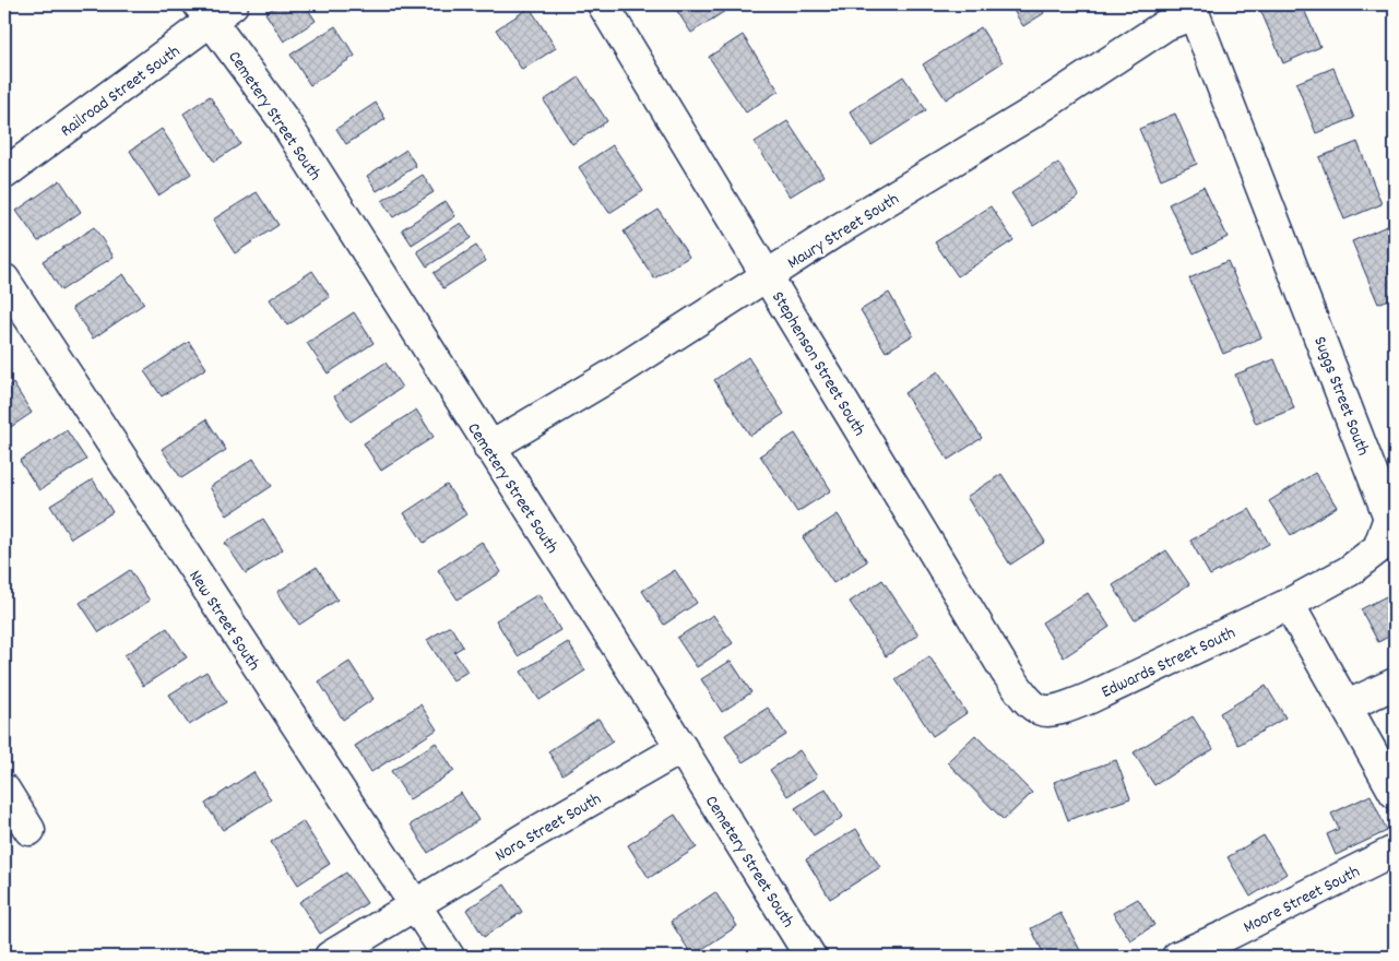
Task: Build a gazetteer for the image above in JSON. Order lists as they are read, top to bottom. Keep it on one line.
{"streets":{"street":["Railroad Street South","Cemetery Street South","Maury Street South","Stephenson Street South","Suggs Street South","New Street South","Edwards Street South","Nora Street South","Moore Street South"]},"crossings":[["Railroad Street South","Cemetery Street South"],["Cemetery Street South","Maury Street South"],["Cemetery Street South","Nora Street South"],["Maury Street South","Stephenson Street South"],["Maury Street South","Suggs Street South"],["Stephenson Street South","Edwards Street South"],["Suggs Street South","Edwards Street South"],["New Street South","Nora Street South"]]}
